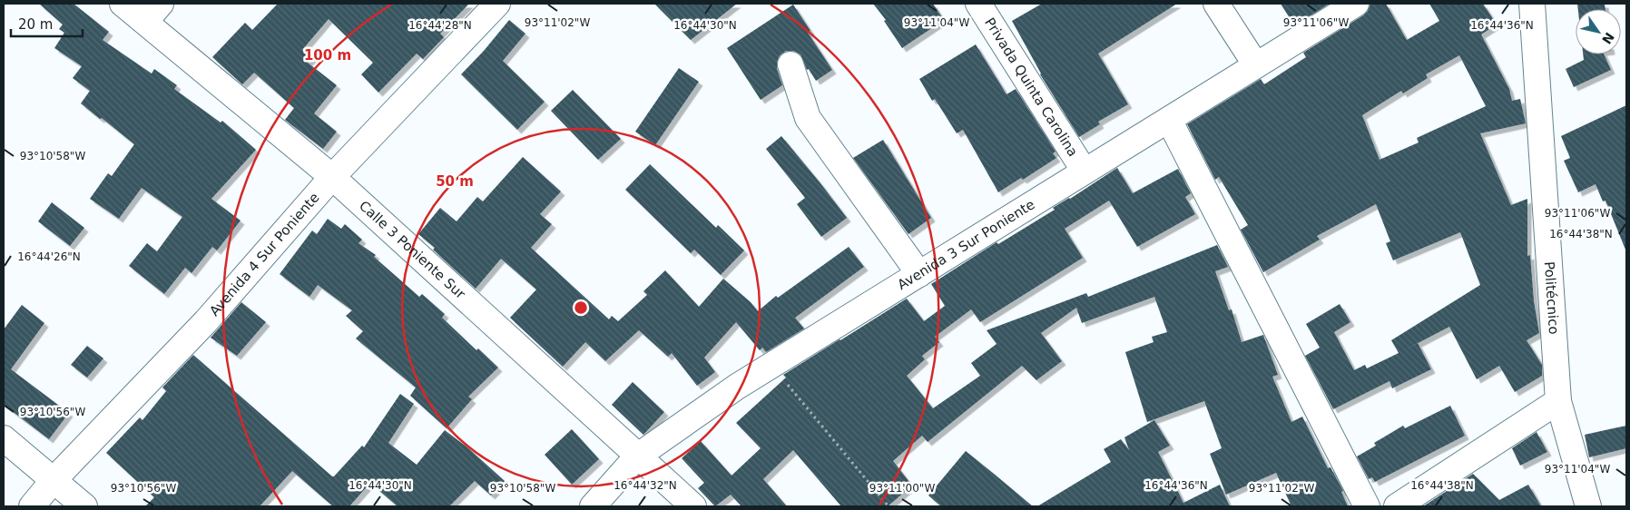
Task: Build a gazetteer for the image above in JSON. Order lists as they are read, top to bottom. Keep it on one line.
{"streets":{"street":["Privada Quinta Carolina","Avenida 3 Sur Poniente","Calle 3 Poniente Sur","Avenida 4 Sur Poniente","Politécnico"]},"crossings":[["Privada Quinta Carolina","Avenida 3 Sur Poniente"],["Avenida 3 Sur Poniente","Calle 3 Poniente Sur"],["Calle 3 Poniente Sur","Avenida 4 Sur Poniente"]],"scale_bar":"20 m","north":"bottom right","coordinates":["93°11'02\"W","93°11'04\"W","93°11'06\"W","16°44'28\"N","16°44'30\"N","16°44'36\"N","93°10'58\"W","16°44'38\"N","16°44'26\"N","93°10'56\"W","16°44'32\"N","93°11'00\"W"],"rings":["100 m","50 m"]}
